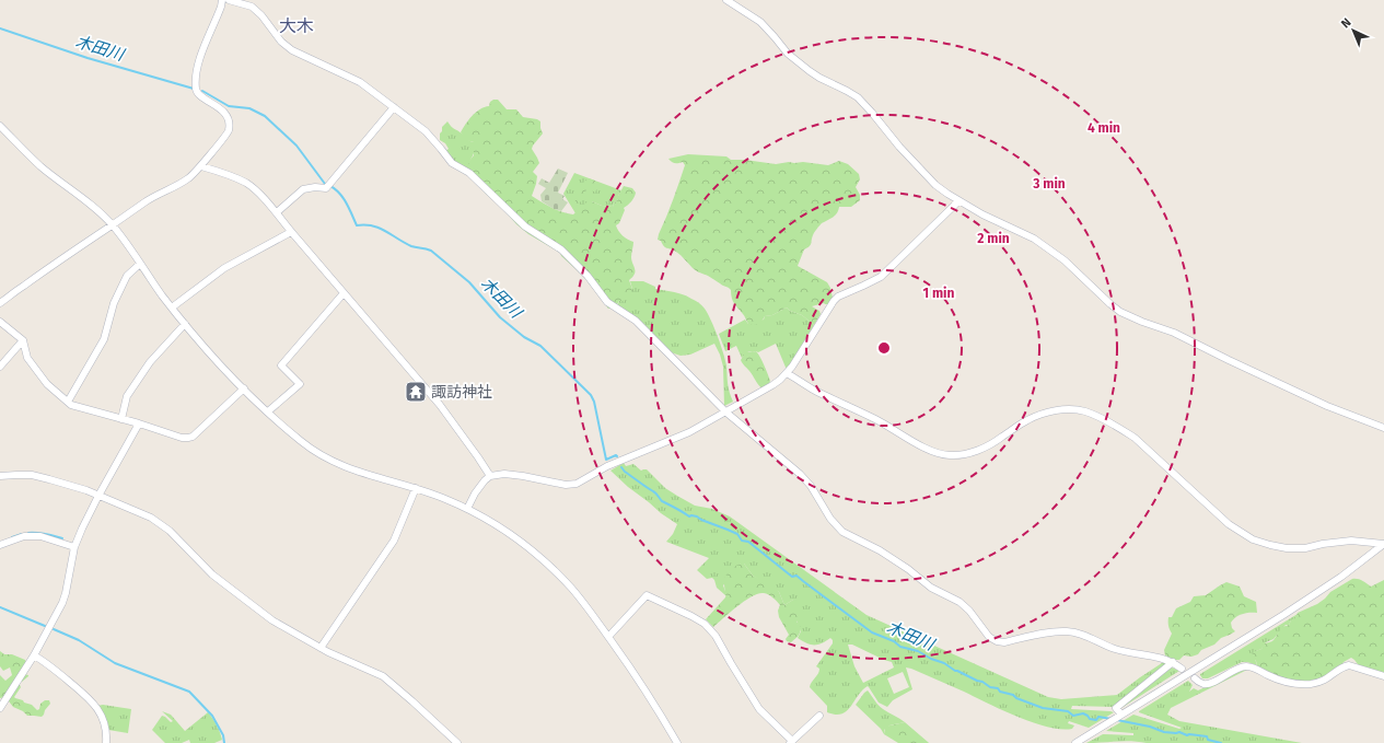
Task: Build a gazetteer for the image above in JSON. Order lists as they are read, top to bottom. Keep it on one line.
{"districts":["大木"],"water":["木田川"],"places":{"temple":["諏訪神社"]},"north":"top left","rings":["4 min","3 min","2 min","1 min"]}
